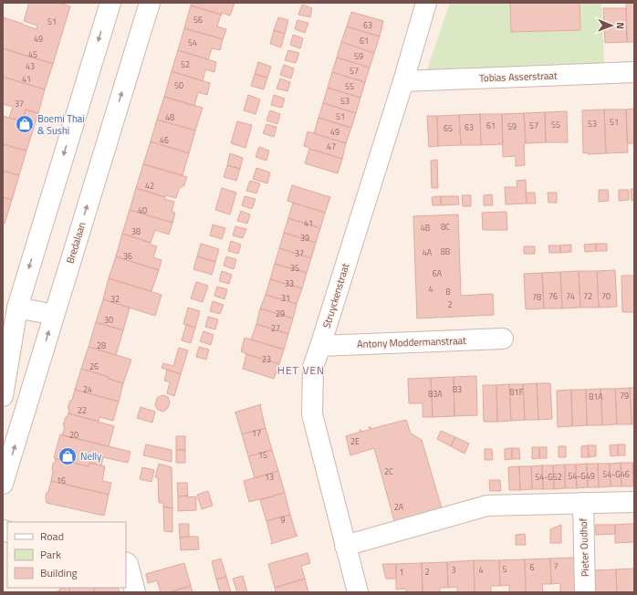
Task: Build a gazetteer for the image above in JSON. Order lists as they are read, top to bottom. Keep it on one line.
{"streets":{"street":["Tobias Asserstraat","Bredalaan","Struyckenstraat","Antony Moddermanstraat","Pieter Oudhof"]},"crossings":[["Tobias Asserstraat","Struyckenstraat"],["Struyckenstraat","Antony Moddermanstraat"]],"districts":["HET VEN"],"places":{"shop":["Boemi Thai & Sushi","Nelly"]},"house_numbers":["56","51","63","49","61","54","45","59","52","43","57","41","50","55","53","37","51","48","51","53","55","61","57","59","63","65","49","46","47","42","40","41","8C","4B","38","39","8B","4A","37","36","35","6A","33","4","8","76","74","72","70","78","31","32","2","29","30","27","28","23","26","24","83","81F","83A","79","81A","22","17","20","2E","15","2C","54-G46","54-G49","13","54-G52","16","2A","9","7","6","5","3","4","1","2"],"legend":["Road","Park","Building"],"north":"right"}
